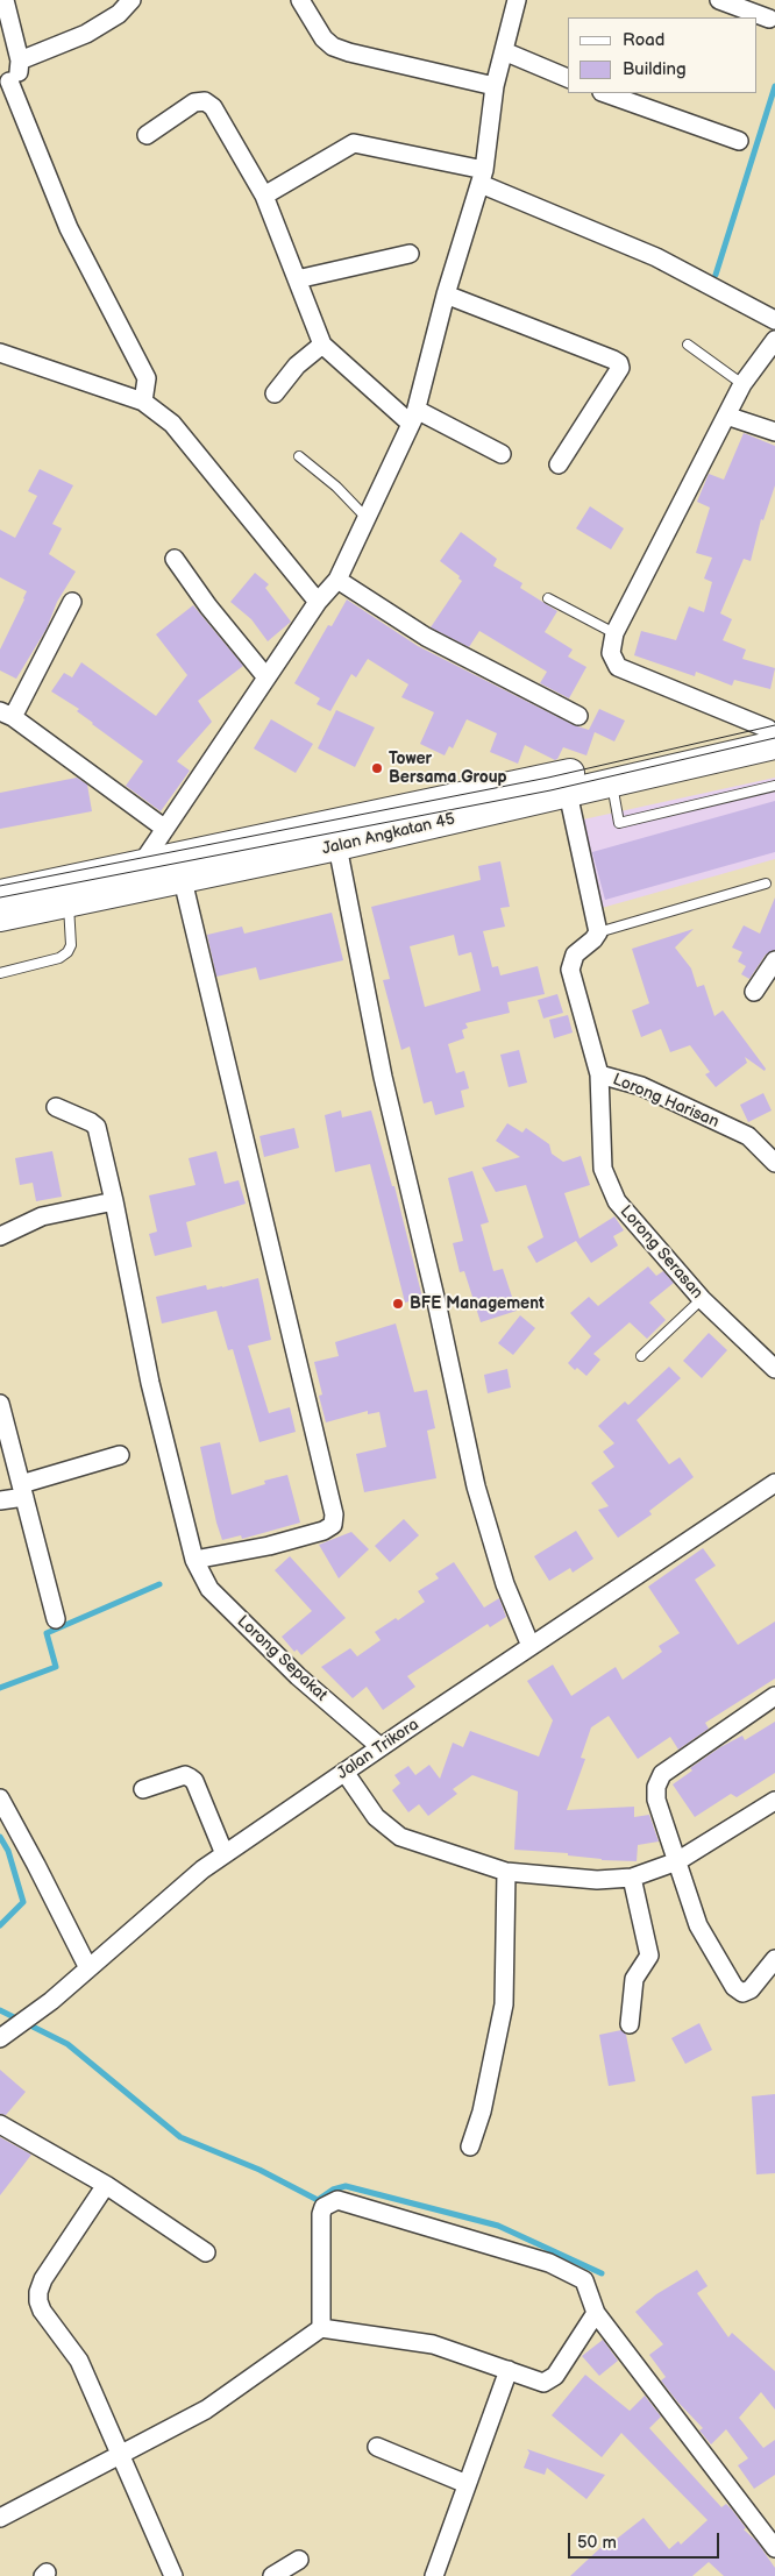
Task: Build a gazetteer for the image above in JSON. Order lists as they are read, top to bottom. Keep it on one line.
{"streets":{"main road":["Jalan Angkatan 45"],"street":["Lorong Harisan","Lorong Serasan","Lorong Sepakat","Jalan Trikora"]},"crossings":[["Lorong Harisan","Lorong Serasan"],["Lorong Sepakat","Jalan Trikora"]],"places":["Tower Bersama Group","BFE Management"],"legend":["Road","Building"],"scale_bar":"50 m"}
